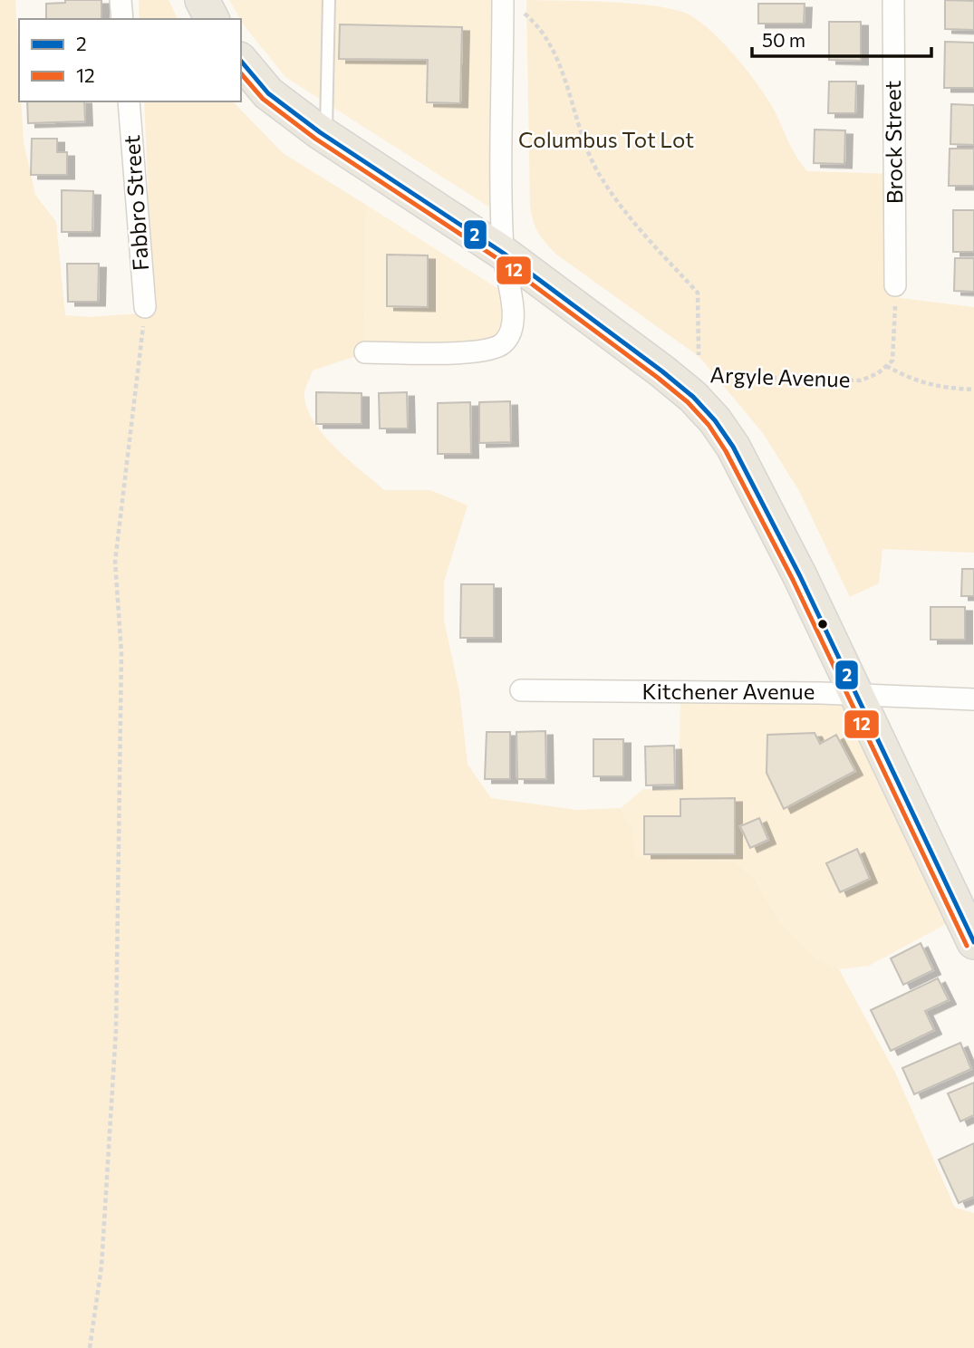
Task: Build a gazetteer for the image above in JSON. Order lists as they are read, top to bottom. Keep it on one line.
{"streets":{"street":["Brock Street","Fabbro Street","Kitchener Avenue"],"path":["Argyle Avenue"]},"parks":["Columbus Tot Lot"],"lines":["transit line 2","transit line 12"],"legend":["2","12"],"scale_bar":"50 m"}
